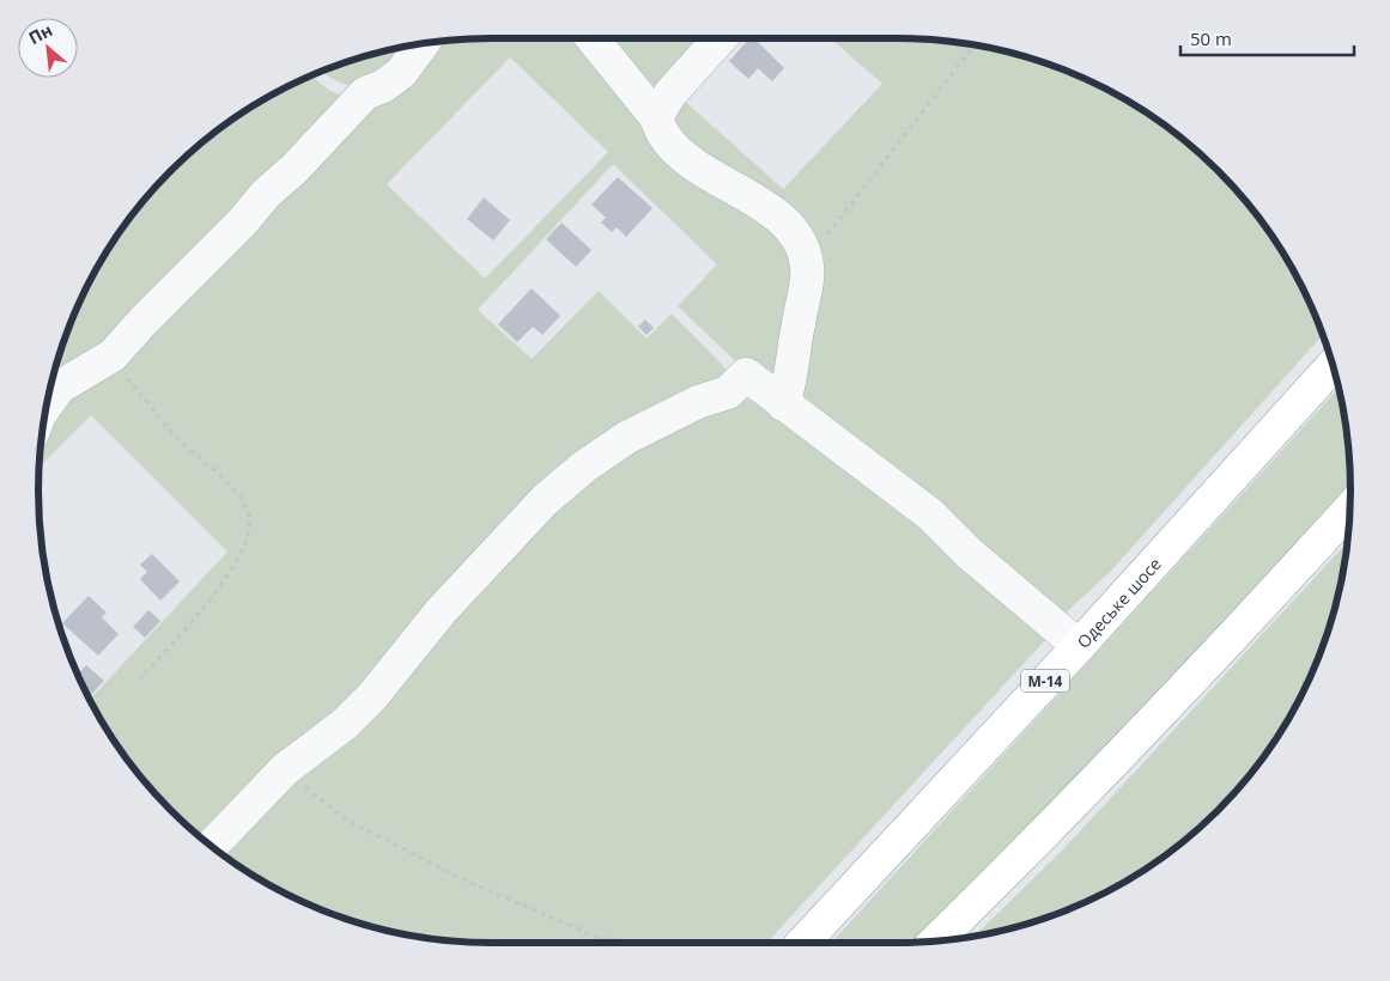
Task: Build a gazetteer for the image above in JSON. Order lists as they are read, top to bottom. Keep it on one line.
{"streets":{"highway":["Одеське шосе","М-14"]},"scale_bar":"50 m","north":"top left"}
